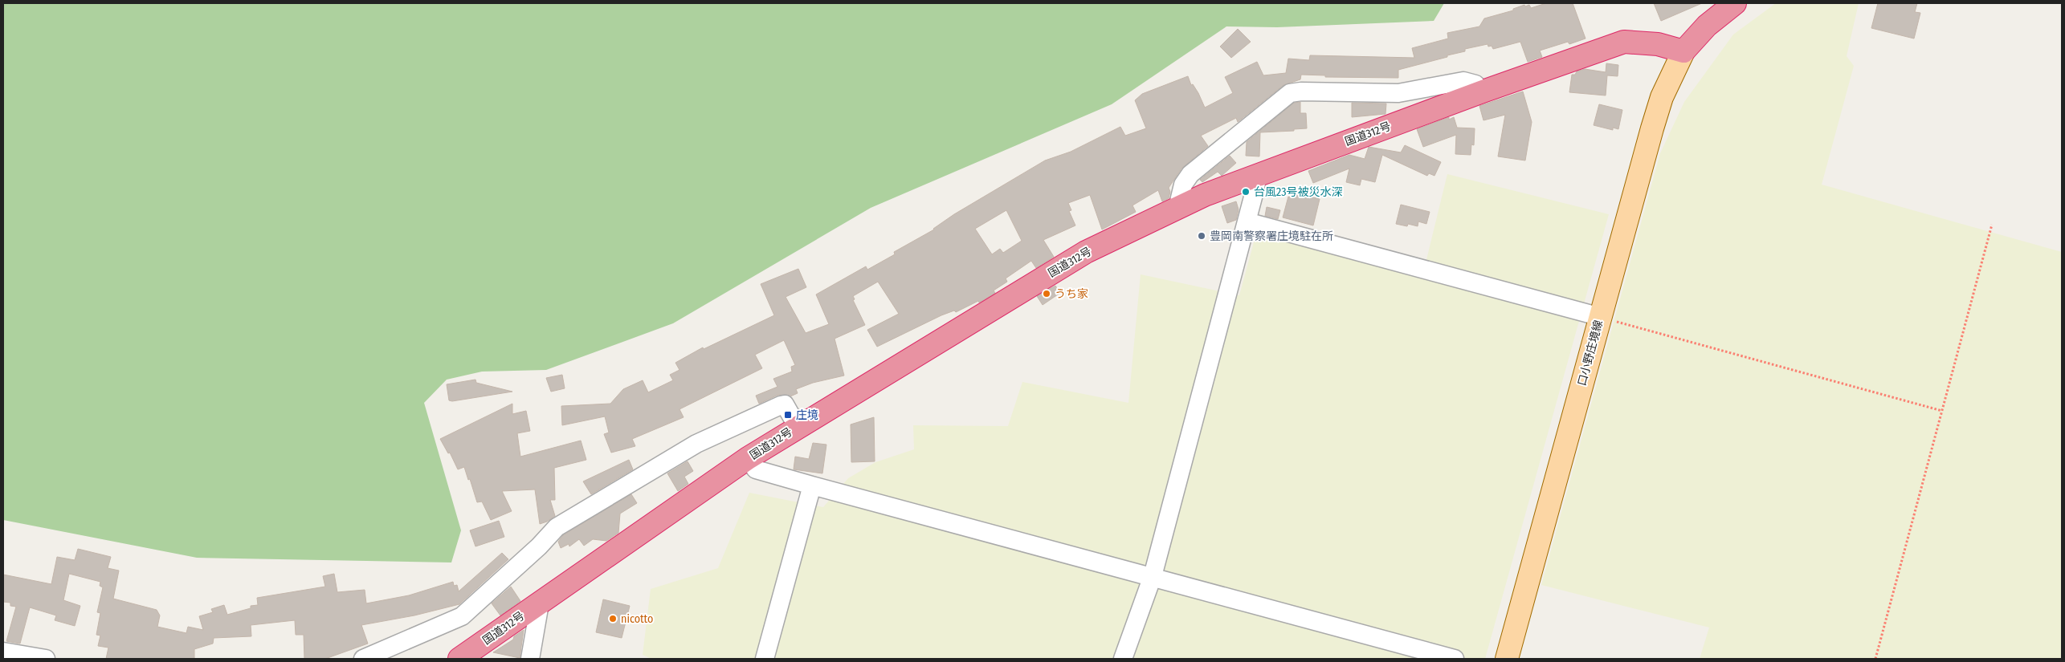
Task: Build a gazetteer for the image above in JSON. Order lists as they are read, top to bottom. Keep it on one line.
{"streets":{"highway":["国道312号"],"main road":["口小野庄境線"]},"crossings":[["国道312号","口小野庄境線"]],"places":{"other":["台風23号被災水深","豊岡南警察署庄境駐在所","うち家","nicotto"],"transit":["庄境"]}}
